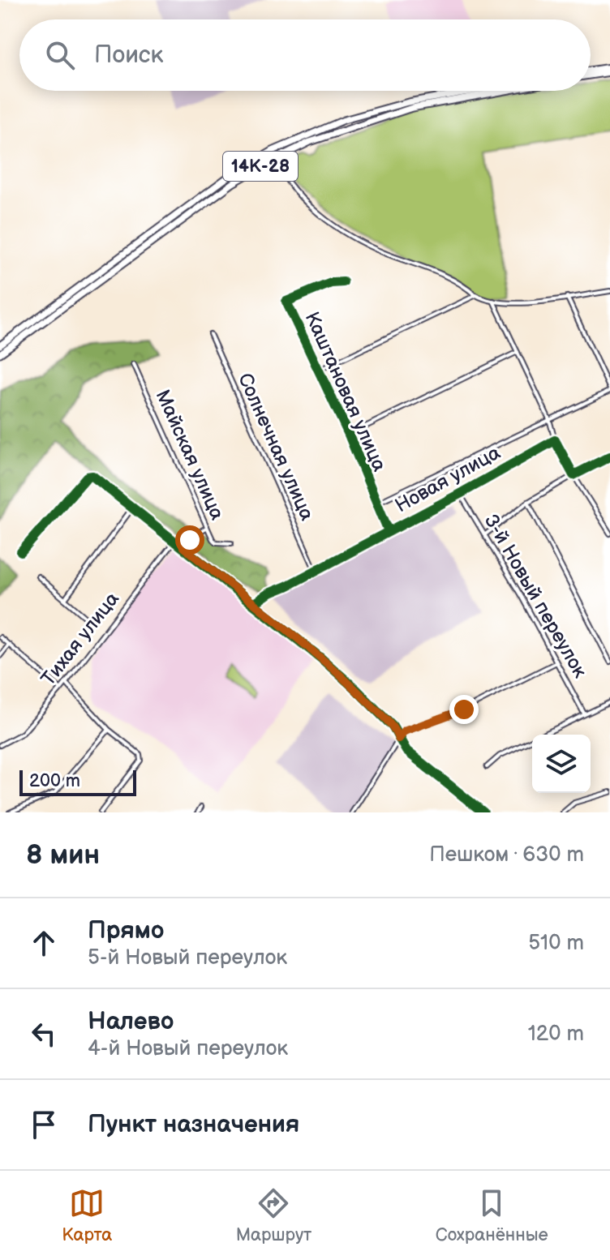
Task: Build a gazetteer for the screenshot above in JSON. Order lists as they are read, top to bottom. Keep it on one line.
{"streets":{"main road":["14К-28"],"street":["Каштановая улица","Солнечная улица","Майская улица","Новая улица","3-й Новый переулок","Тихая улица"]},"crossings":[["Каштановая улица","Новая улица"],["Солнечная улица","Новая улица"],["Новая улица","3-й Новый переулок"]],"scale_bar":"200 m","page":{"search":"Поиск","scale":"200 m","heading":["8 мин","Пешком · 630 m"],"list":[["Прямо","5-й Новый переулок","510 m"],["Налево","4-й Новый переулок","120 m"],"Пункт назначения"],"nav":["Карта","Маршрут","Сохранённые"]}}
